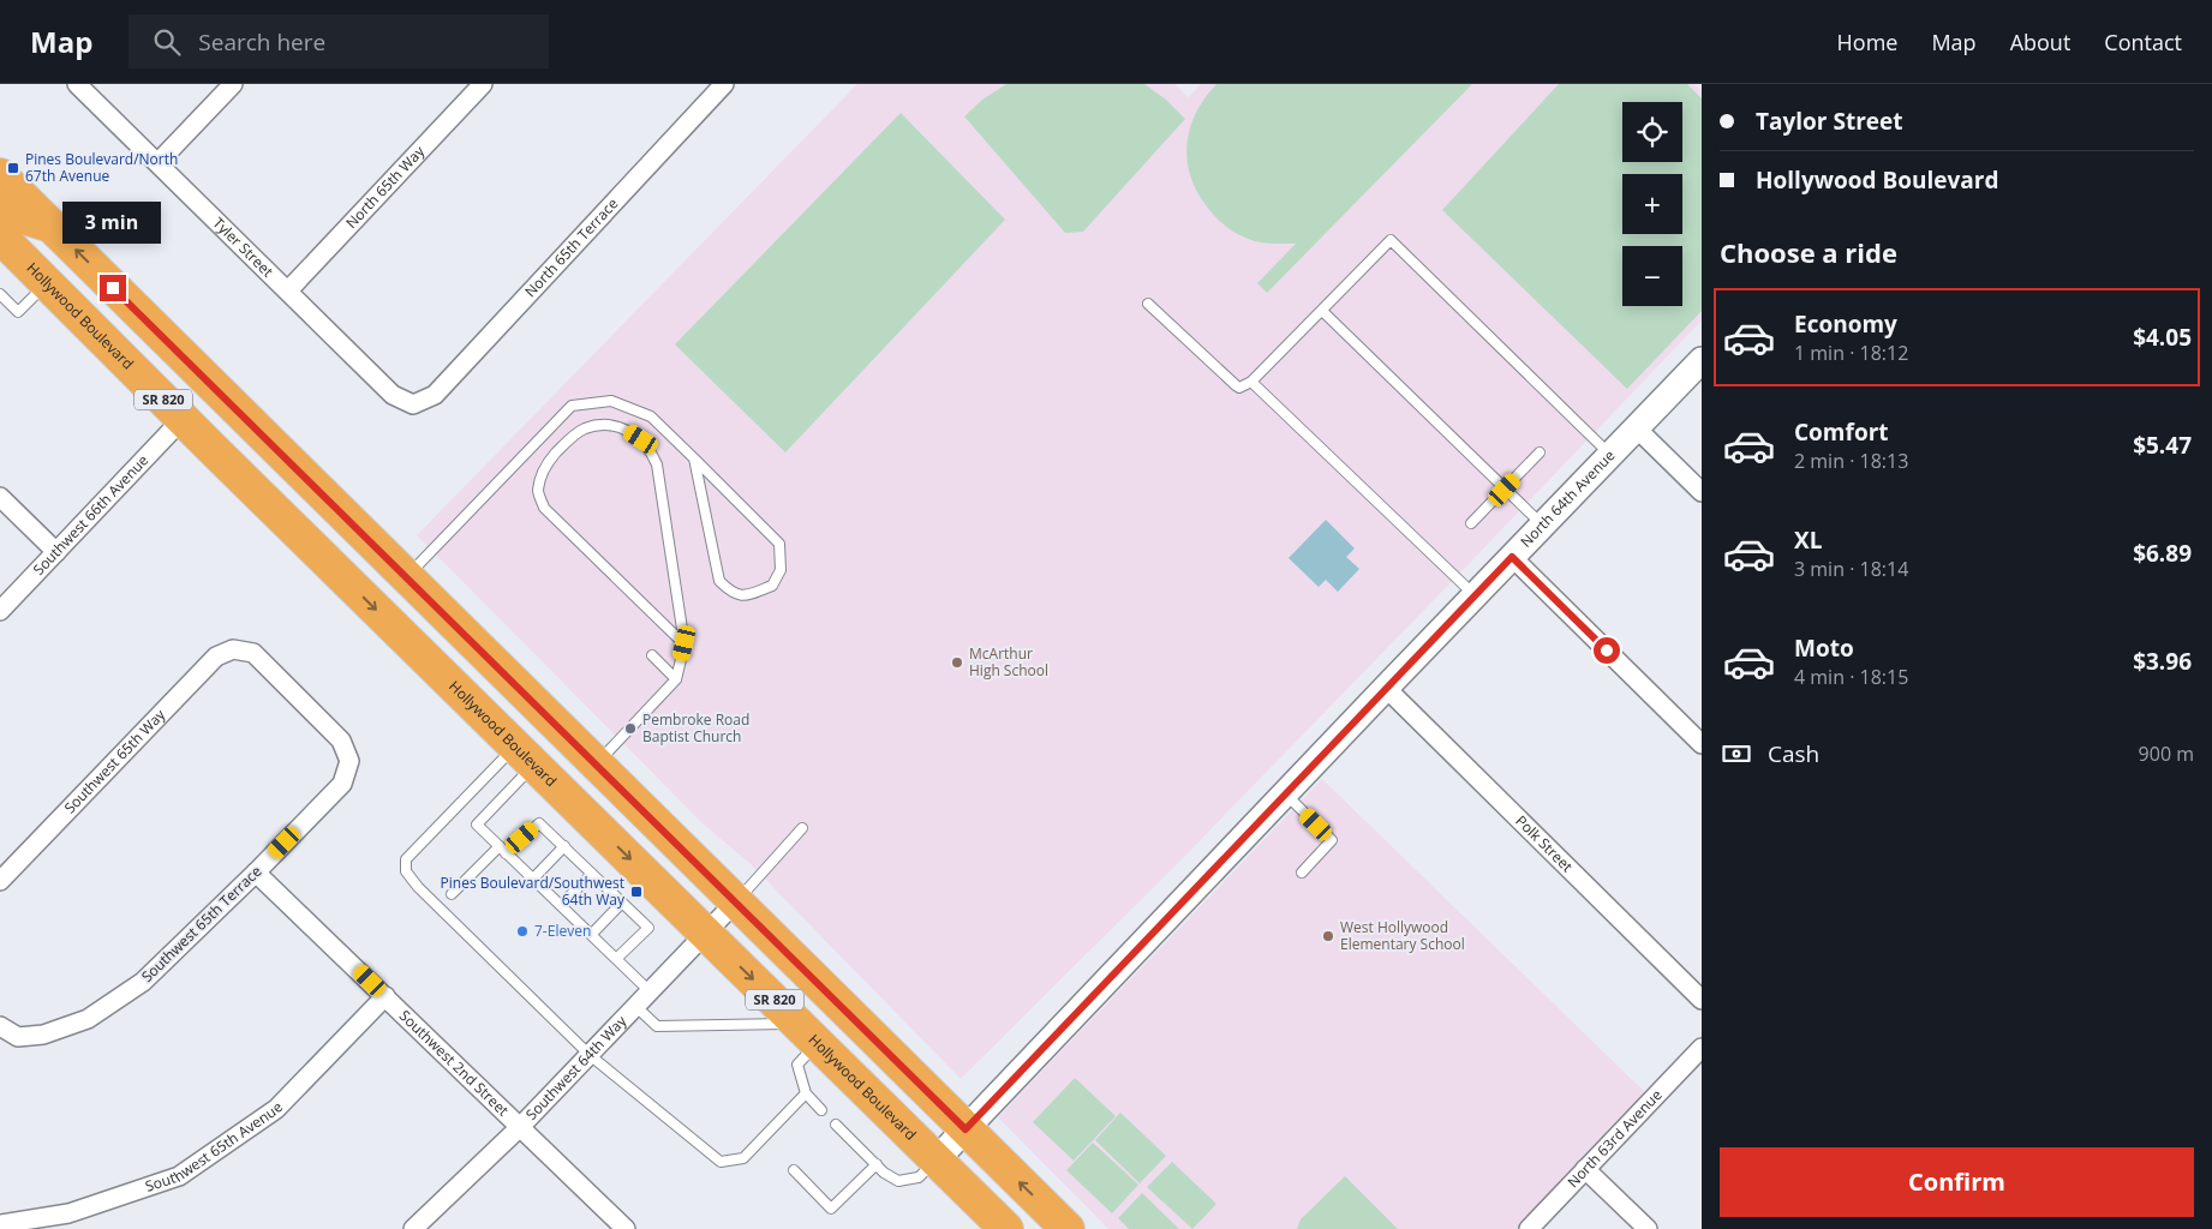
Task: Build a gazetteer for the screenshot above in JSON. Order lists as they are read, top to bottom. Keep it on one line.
{"streets":{"highway":["Hollywood Boulevard","SR 820"],"street":["North 65th Way","Tyler Street","North 65th Terrace","North 64th Avenue","Southwest 66th Avenue","Southwest 65th Way","Polk Street","Southwest 65th Terrace","Southwest 2nd Street","Southwest 64th Way","North 63rd Avenue","Southwest 65th Avenue"]},"crossings":[["North 65th Way","Tyler Street"],["Tyler Street","North 65th Terrace"],["Hollywood Boulevard","North 64th Avenue"],["Hollywood Boulevard","Southwest 66th Avenue"],["Hollywood Boulevard","Southwest 64th Way"],["SR 820","North 64th Avenue"],["SR 820","Southwest 64th Way"],["North 64th Avenue","Polk Street"],["Southwest 65th Way","Southwest 65th Terrace"],["Southwest 65th Terrace","Southwest 2nd Street"],["Southwest 2nd Street","Southwest 64th Way"],["Southwest 2nd Street","Southwest 65th Avenue"]],"places":{"transit":["Pines Boulevard/North 67th Avenue","Pines Boulevard/Southwest 64th Way"],"other":["McArthur High School","Pembroke Road Baptist Church","7-Eleven","West Hollywood Elementary School"]},"page":{"header":"Map","search":"Search here","nav":["Home","Map","About","Contact"],"banner":["Taylor Street","Hollywood Boulevard"],"map_buttons":["+","−"],"bubble":"3 min","heading":"Choose a ride","list":[{"name":"Economy","note":"1 min · 18:12","value":"$4.05"},{"name":"Comfort","note":"2 min · 18:13","value":"$5.47"},{"name":"XL","note":"3 min · 18:14","value":"$6.89"},{"name":"Moto","note":"4 min · 18:15","value":"$3.96"}],"pay":["Cash","900 m"],"buttons":"Confirm"}}
